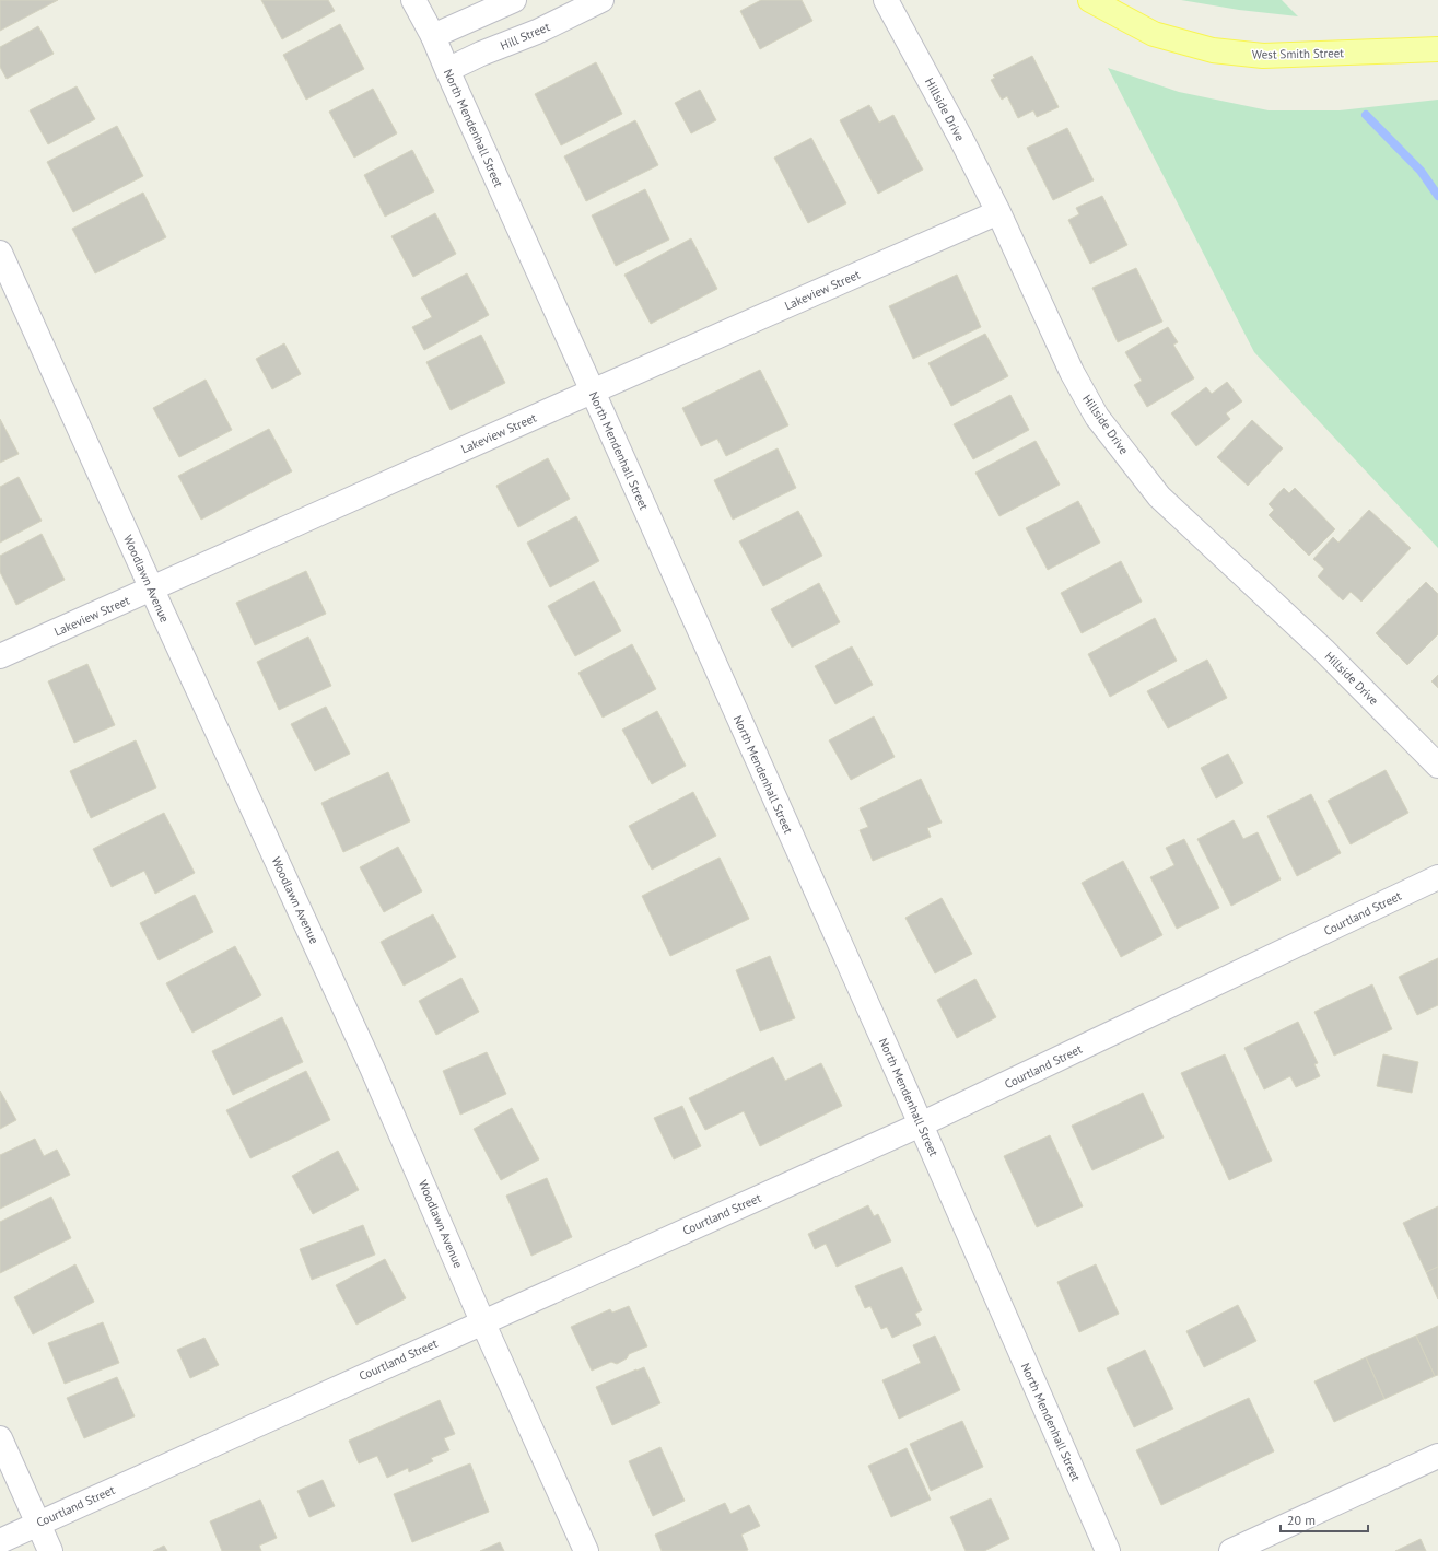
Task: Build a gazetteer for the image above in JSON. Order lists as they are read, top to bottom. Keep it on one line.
{"streets":{"main road":["West Smith Street"],"street":["Hill Street","Hillside Drive","North Mendenhall Street","Lakeview Street","Woodlawn Avenue","Courtland Street"]},"crossings":[["Hill Street","North Mendenhall Street"],["Hillside Drive","Lakeview Street"],["North Mendenhall Street","Lakeview Street"],["North Mendenhall Street","Courtland Street"],["Lakeview Street","Woodlawn Avenue"],["Woodlawn Avenue","Courtland Street"]],"scale_bar":"20 m"}
